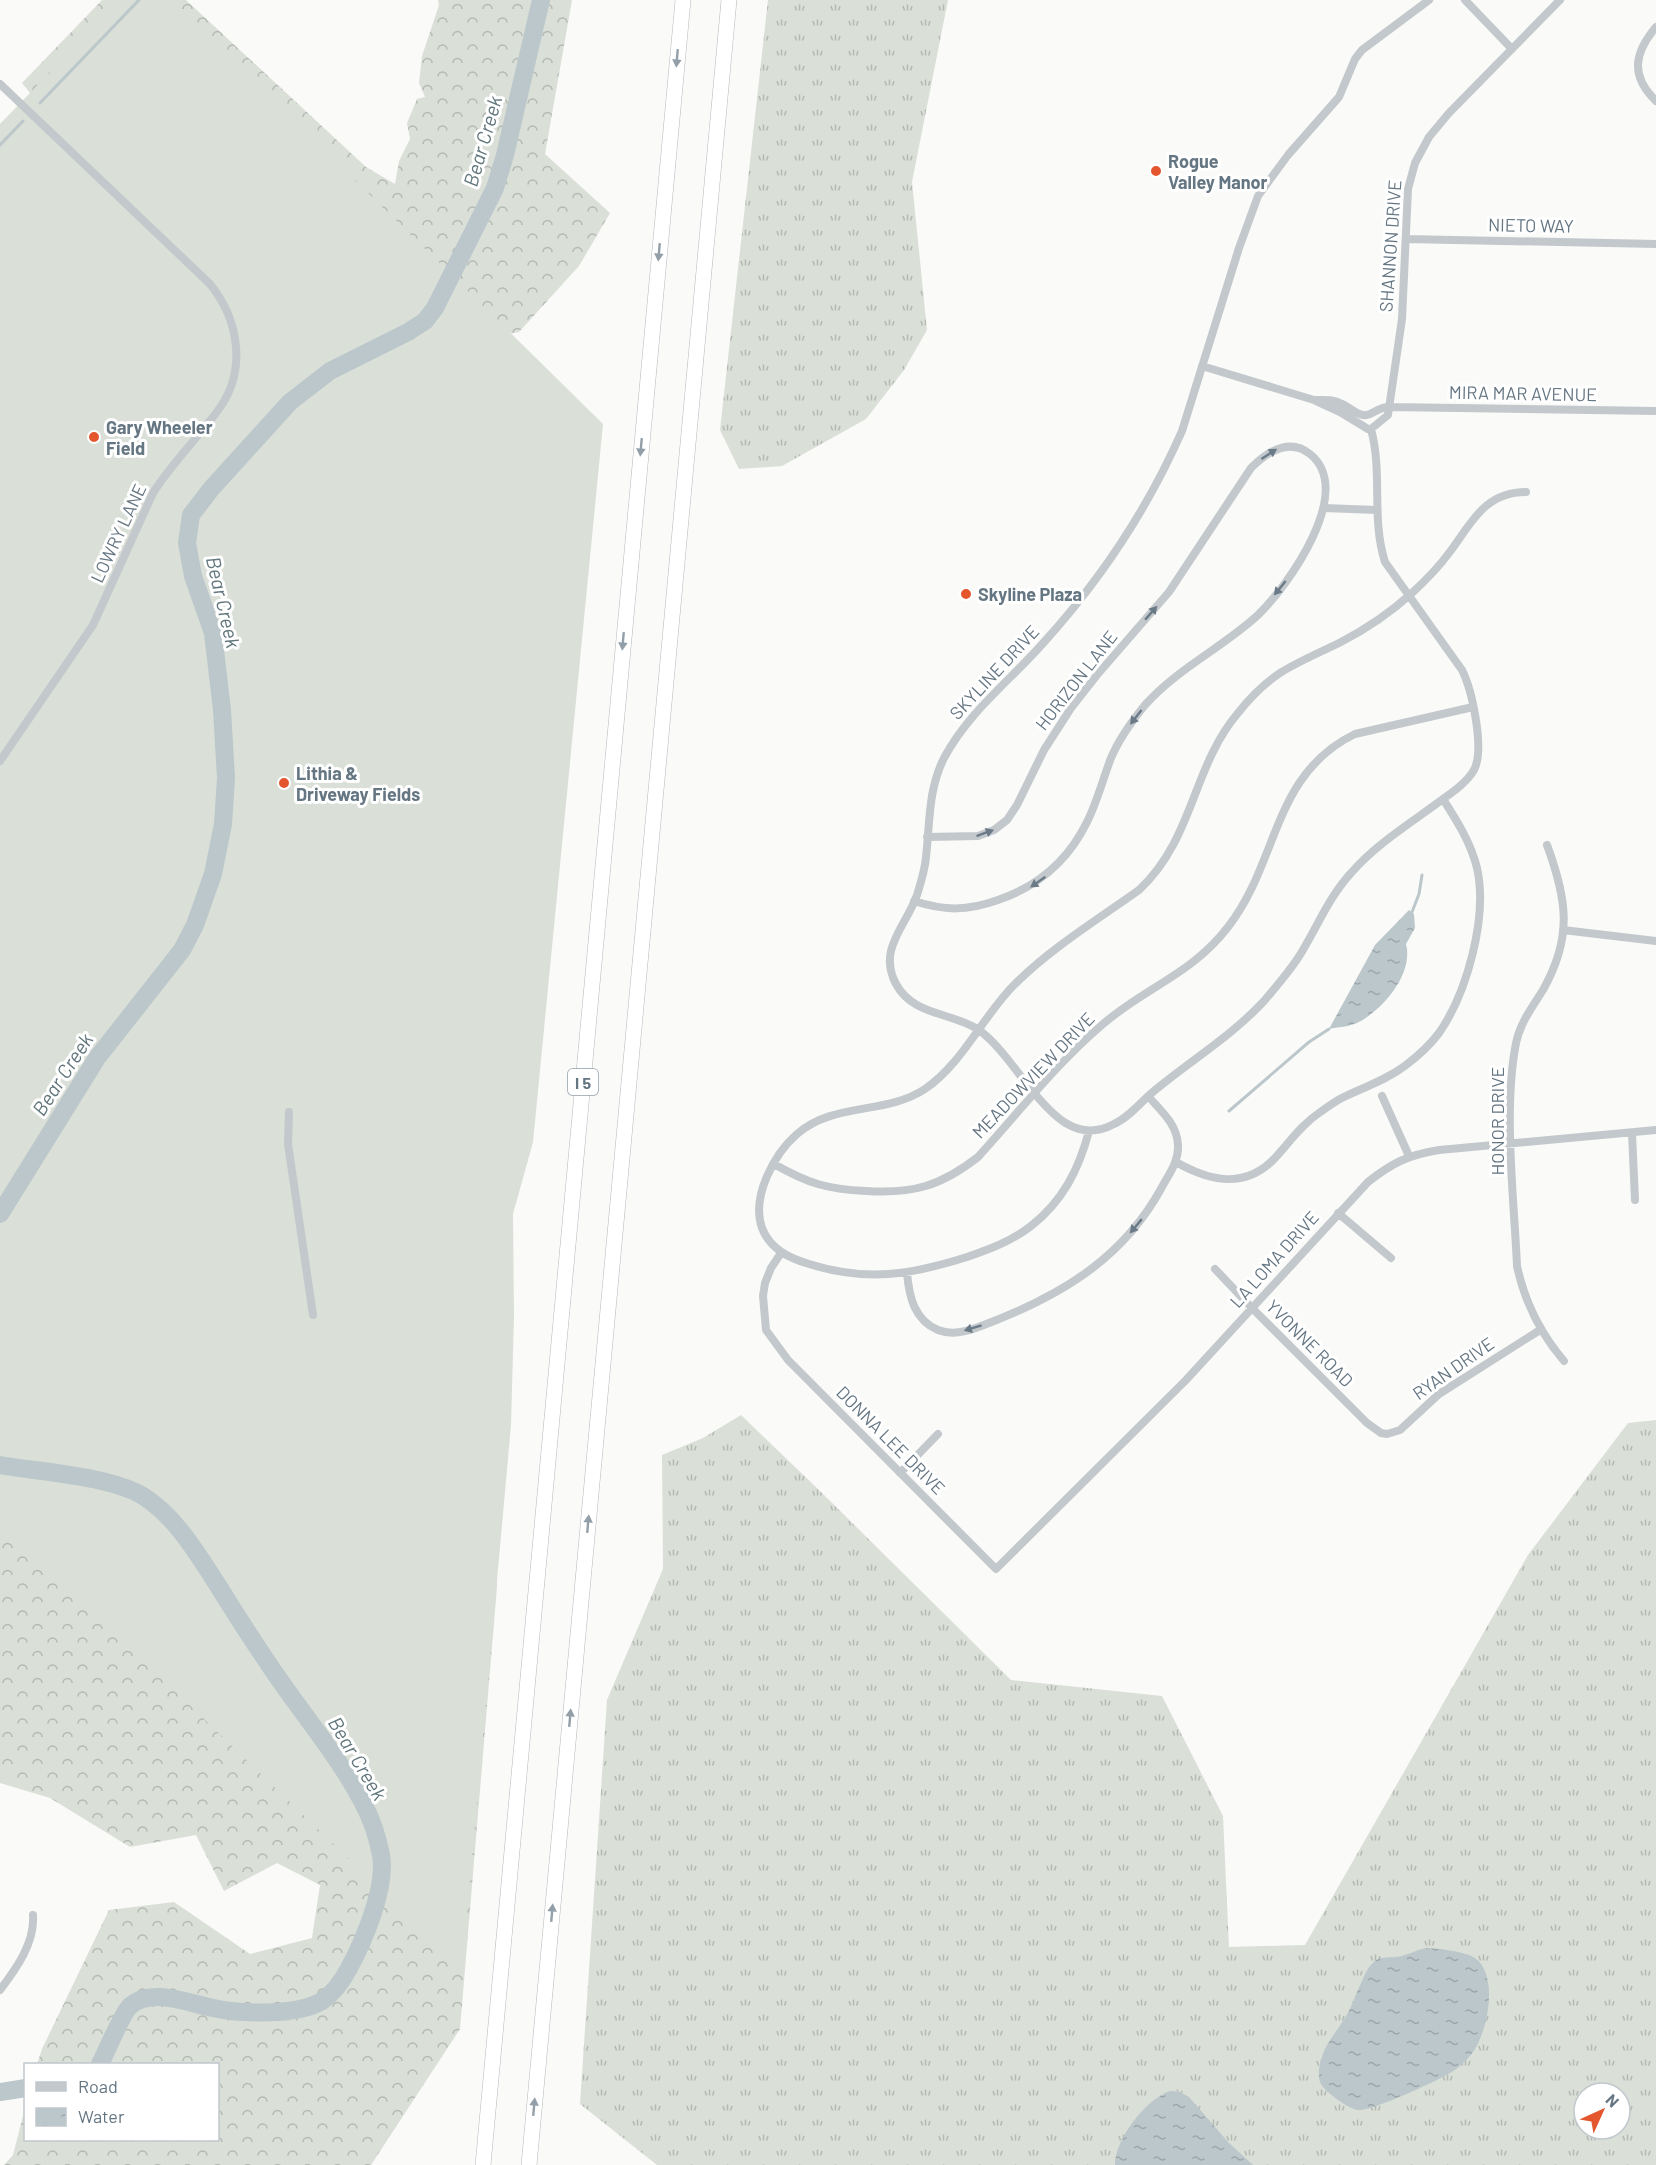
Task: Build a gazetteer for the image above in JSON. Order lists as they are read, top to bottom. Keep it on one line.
{"streets":{"highway":["I 5"],"street":["NIETO WAY","SHANNON DRIVE","MIRA MAR AVENUE","LOWRY LANE","SKYLINE DRIVE","HORIZON LANE","MEADOWVIEW DRIVE","HONOR DRIVE","LA LOMA DRIVE","YVONNE ROAD","RYAN DRIVE","DONNA LEE DRIVE"]},"crossings":[["NIETO WAY","SHANNON DRIVE"],["SHANNON DRIVE","MIRA MAR AVENUE"],["MIRA MAR AVENUE","SKYLINE DRIVE"],["SKYLINE DRIVE","HORIZON LANE"],["SKYLINE DRIVE","MEADOWVIEW DRIVE"],["HONOR DRIVE","LA LOMA DRIVE"],["HONOR DRIVE","RYAN DRIVE"],["LA LOMA DRIVE","YVONNE ROAD"],["LA LOMA DRIVE","DONNA LEE DRIVE"],["YVONNE ROAD","RYAN DRIVE"]],"water":["Bear Creek"],"places":["Rogue Valley Manor","Gary Wheeler Field","Skyline Plaza","Lithia & Driveway Fields"],"legend":["Road","Water"],"north":"top right"}
